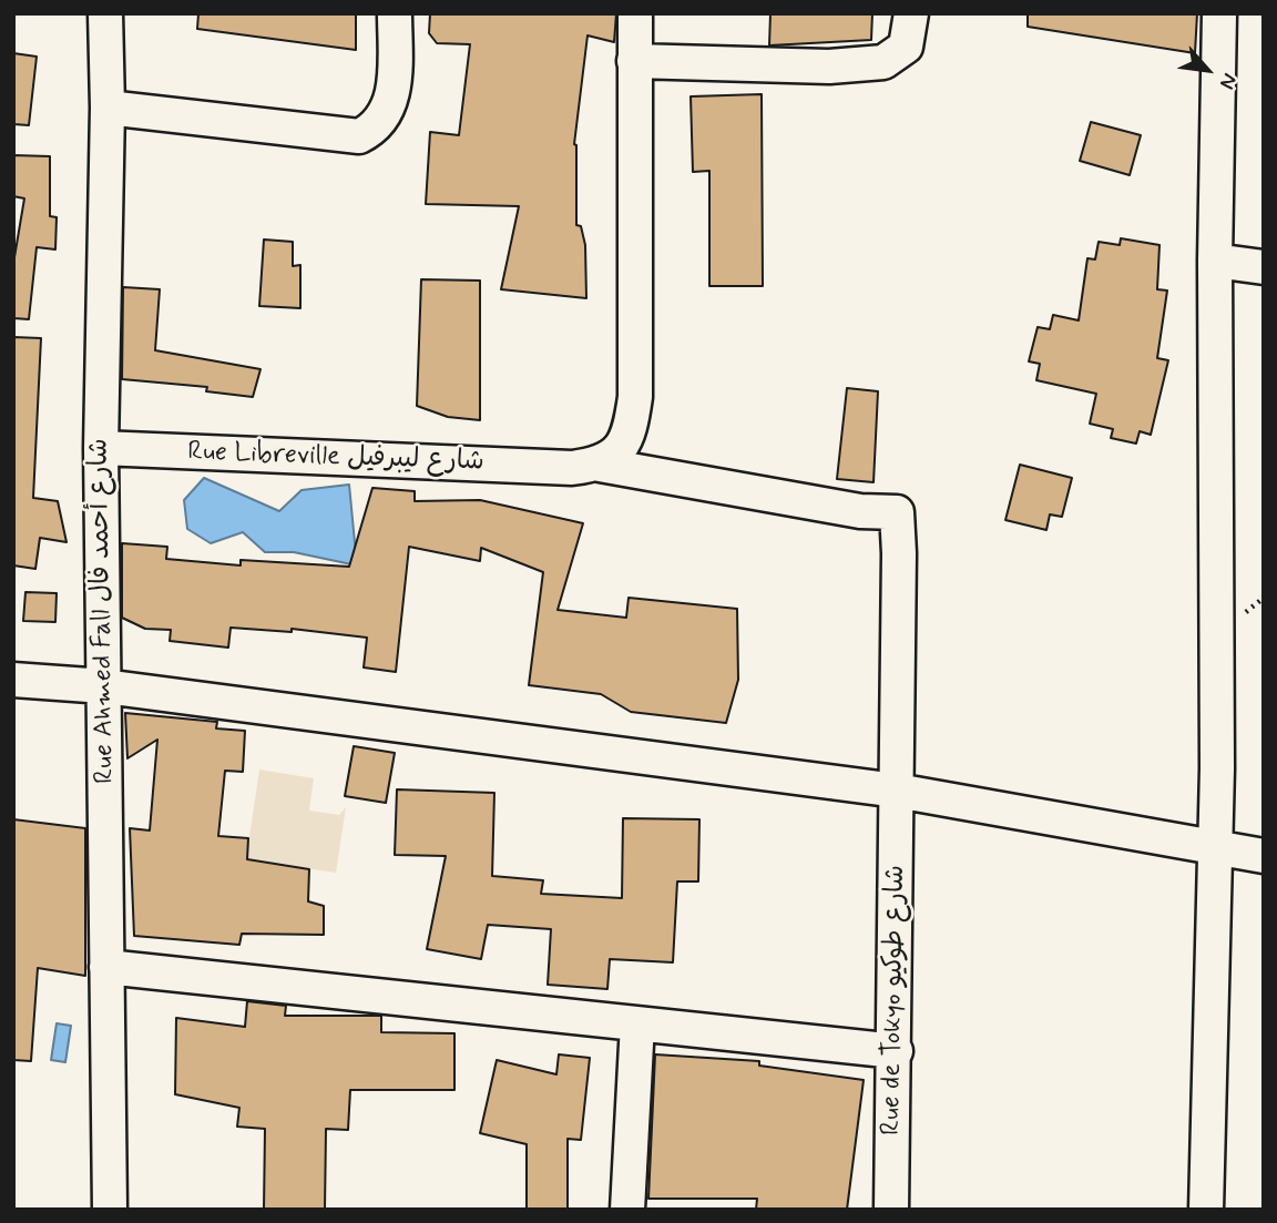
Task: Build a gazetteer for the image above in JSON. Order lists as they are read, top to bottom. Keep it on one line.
{"streets":{"street":["Rue Libreville شارع ليبرفيل","Rue Ahmed Fall شارع أحمد فال","Rue de Tokyo شارع طوكيو"]},"crossings":[["Rue Libreville شارع ليبرفيل","Rue Ahmed Fall شارع أحمد فال"],["Rue Libreville شارع ليبرفيل","Rue de Tokyo شارع طوكيو"]],"north":"bottom right"}
